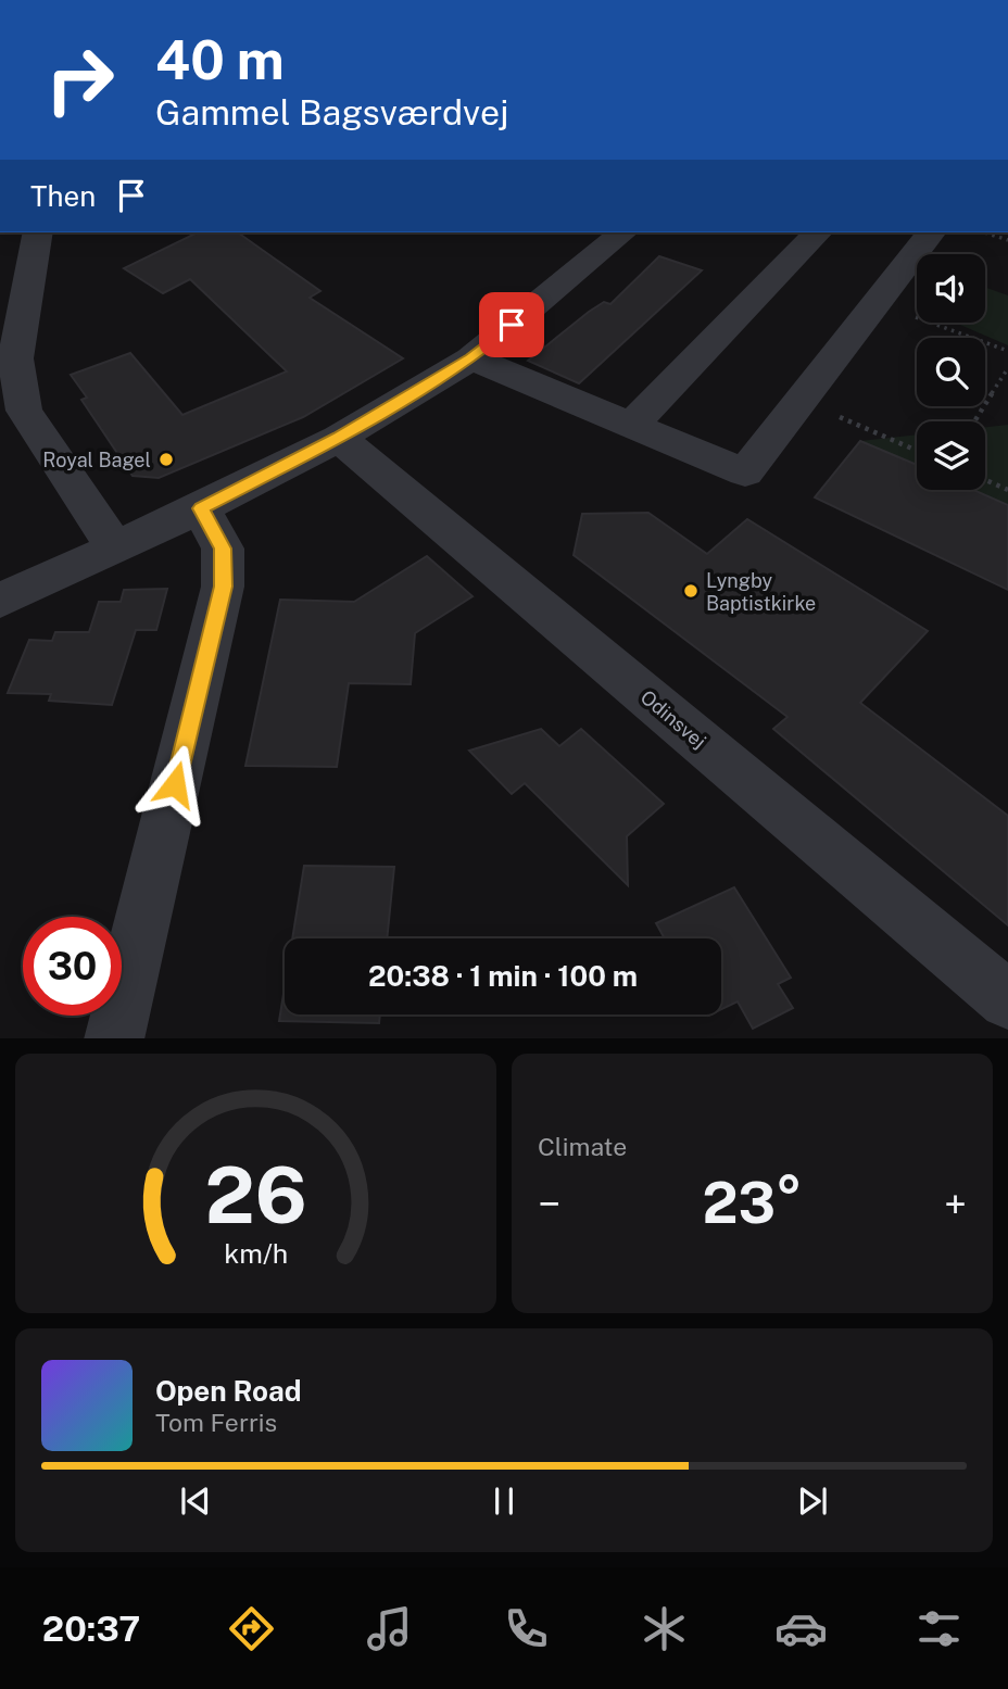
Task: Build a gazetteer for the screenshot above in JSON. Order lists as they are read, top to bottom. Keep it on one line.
{"streets":{"street":["Odinsvej"]},"places":["Royal Bagel","Lyngby Baptistkirke"],"page":{"turn":["40 m","Gammel Bagsværdvej"],"then":"Then","limit":"30","trip":"20:38 · 1 min · 100 m","tile":"Climate","heat":["−","23°","+"],"song":["Open Road","Tom Ferris"],"tabs":"20:37","gauge":["26","km/h"]}}
